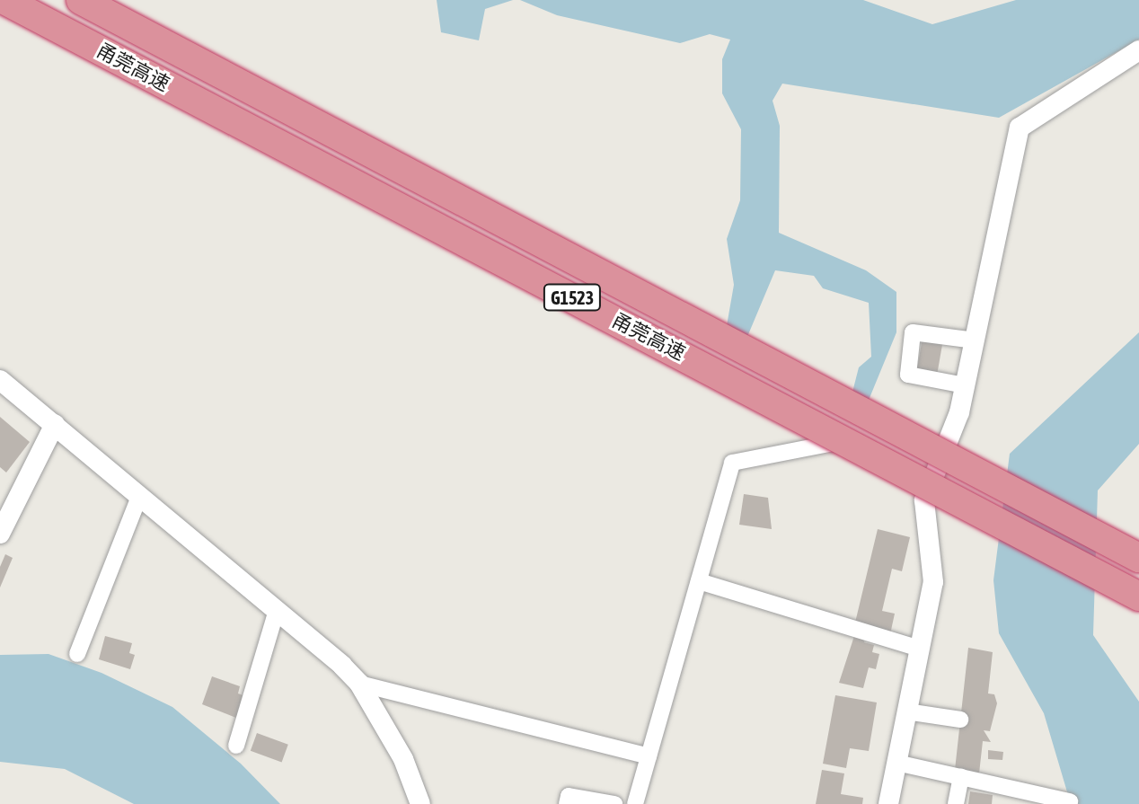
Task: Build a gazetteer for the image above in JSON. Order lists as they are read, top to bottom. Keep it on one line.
{"streets":{"highway":["甬莞高速","G1523"]}}
